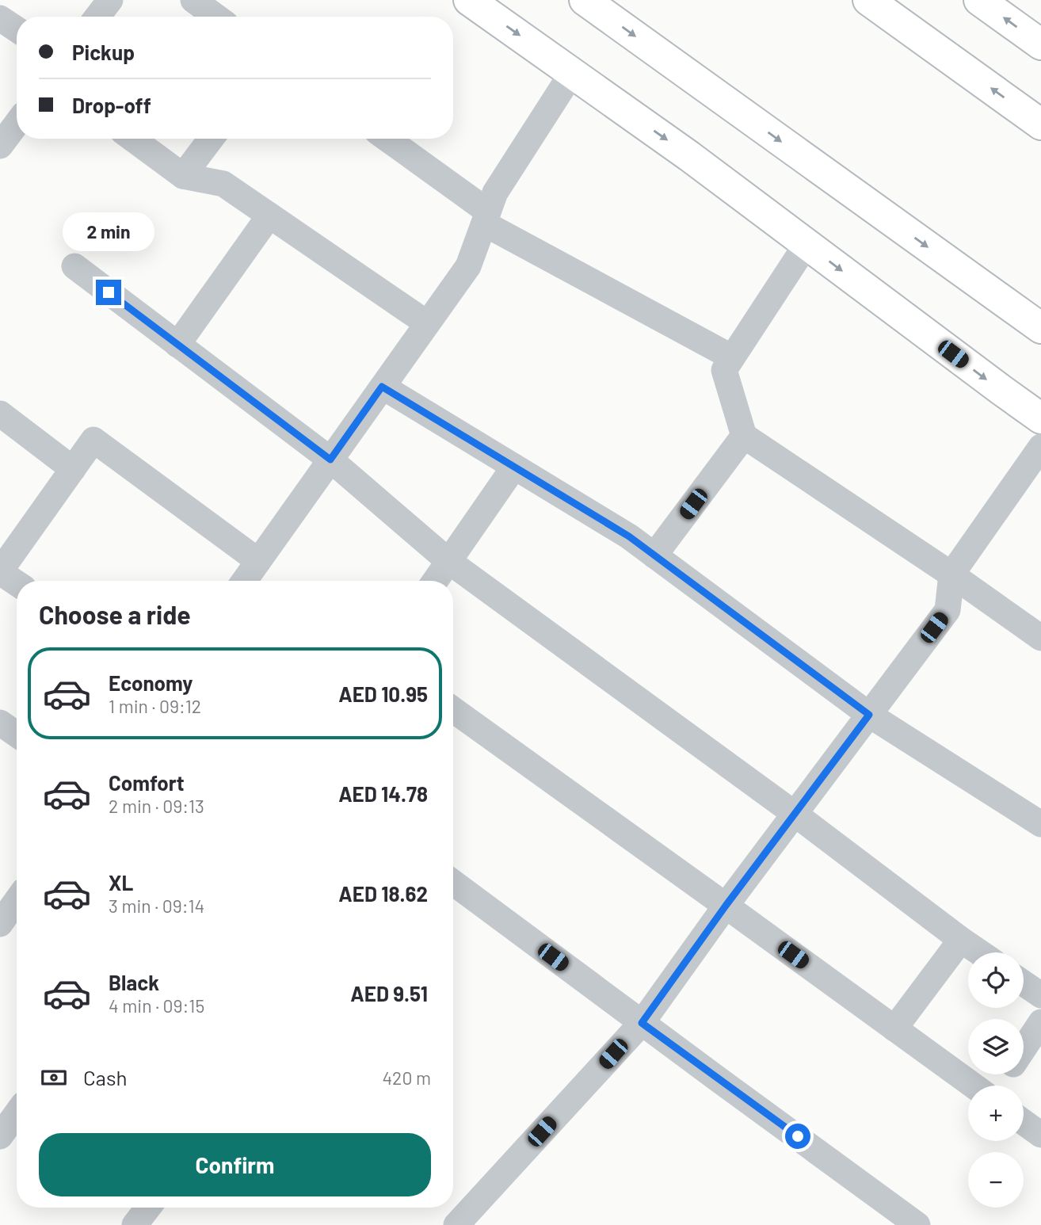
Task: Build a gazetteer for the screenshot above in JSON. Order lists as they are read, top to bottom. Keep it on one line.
{"page":{"banner":["Pickup","Drop-off"],"bubble":"2 min","heading":"Choose a ride","list":[{"name":"Economy","note":"1 min · 09:12","value":"AED 10.95"},{"name":"Comfort","note":"2 min · 09:13","value":"AED 14.78"},{"name":"XL","note":"3 min · 09:14","value":"AED 18.62"},{"name":"Black","note":"4 min · 09:15","value":"AED 9.51"}],"map_buttons":["+","−"],"pay":["Cash","420 m"],"buttons":"Confirm"}}
